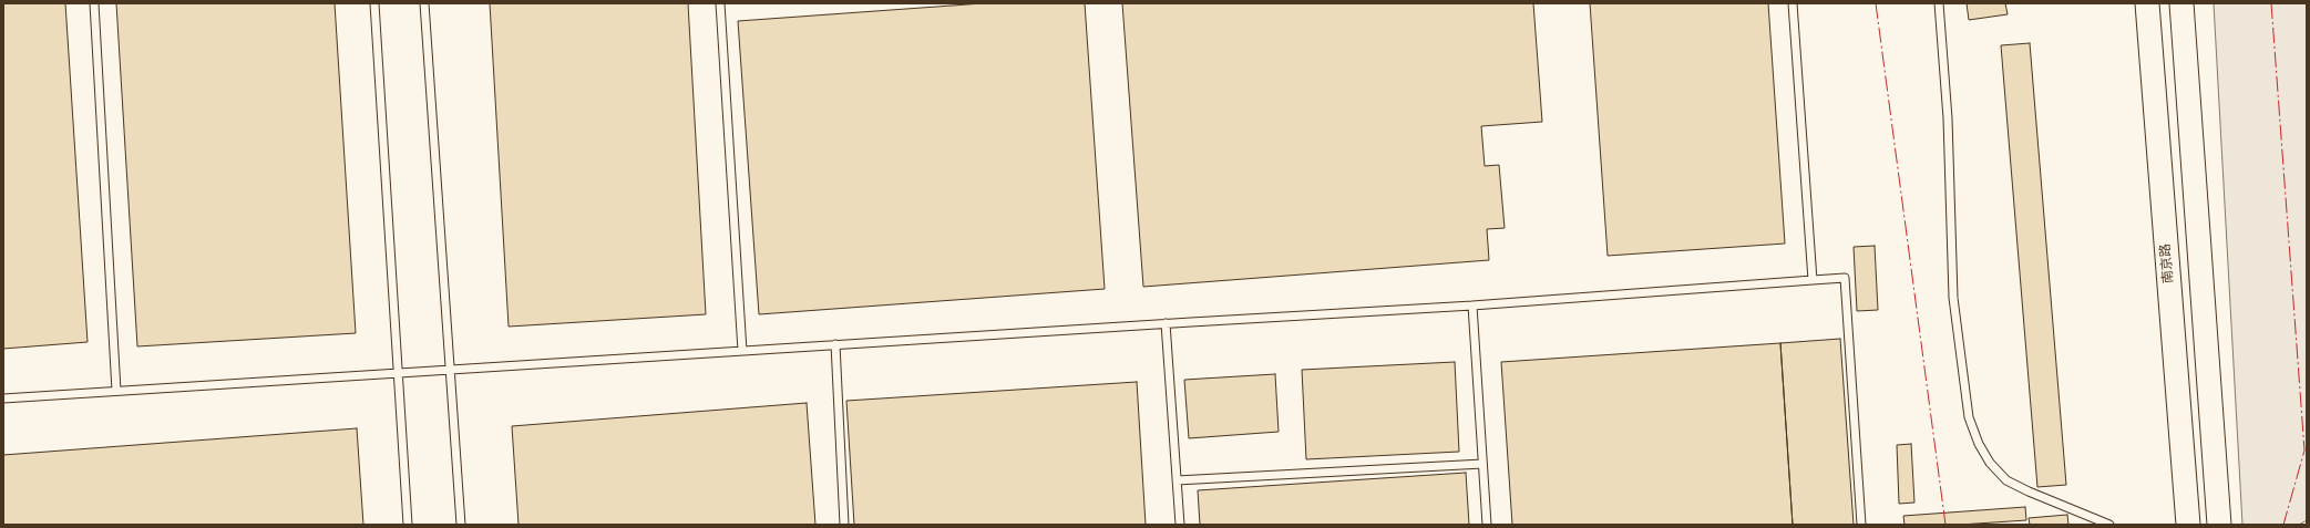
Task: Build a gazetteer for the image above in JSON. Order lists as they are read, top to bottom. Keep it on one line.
{"streets":{"main road":["南京路"]}}
